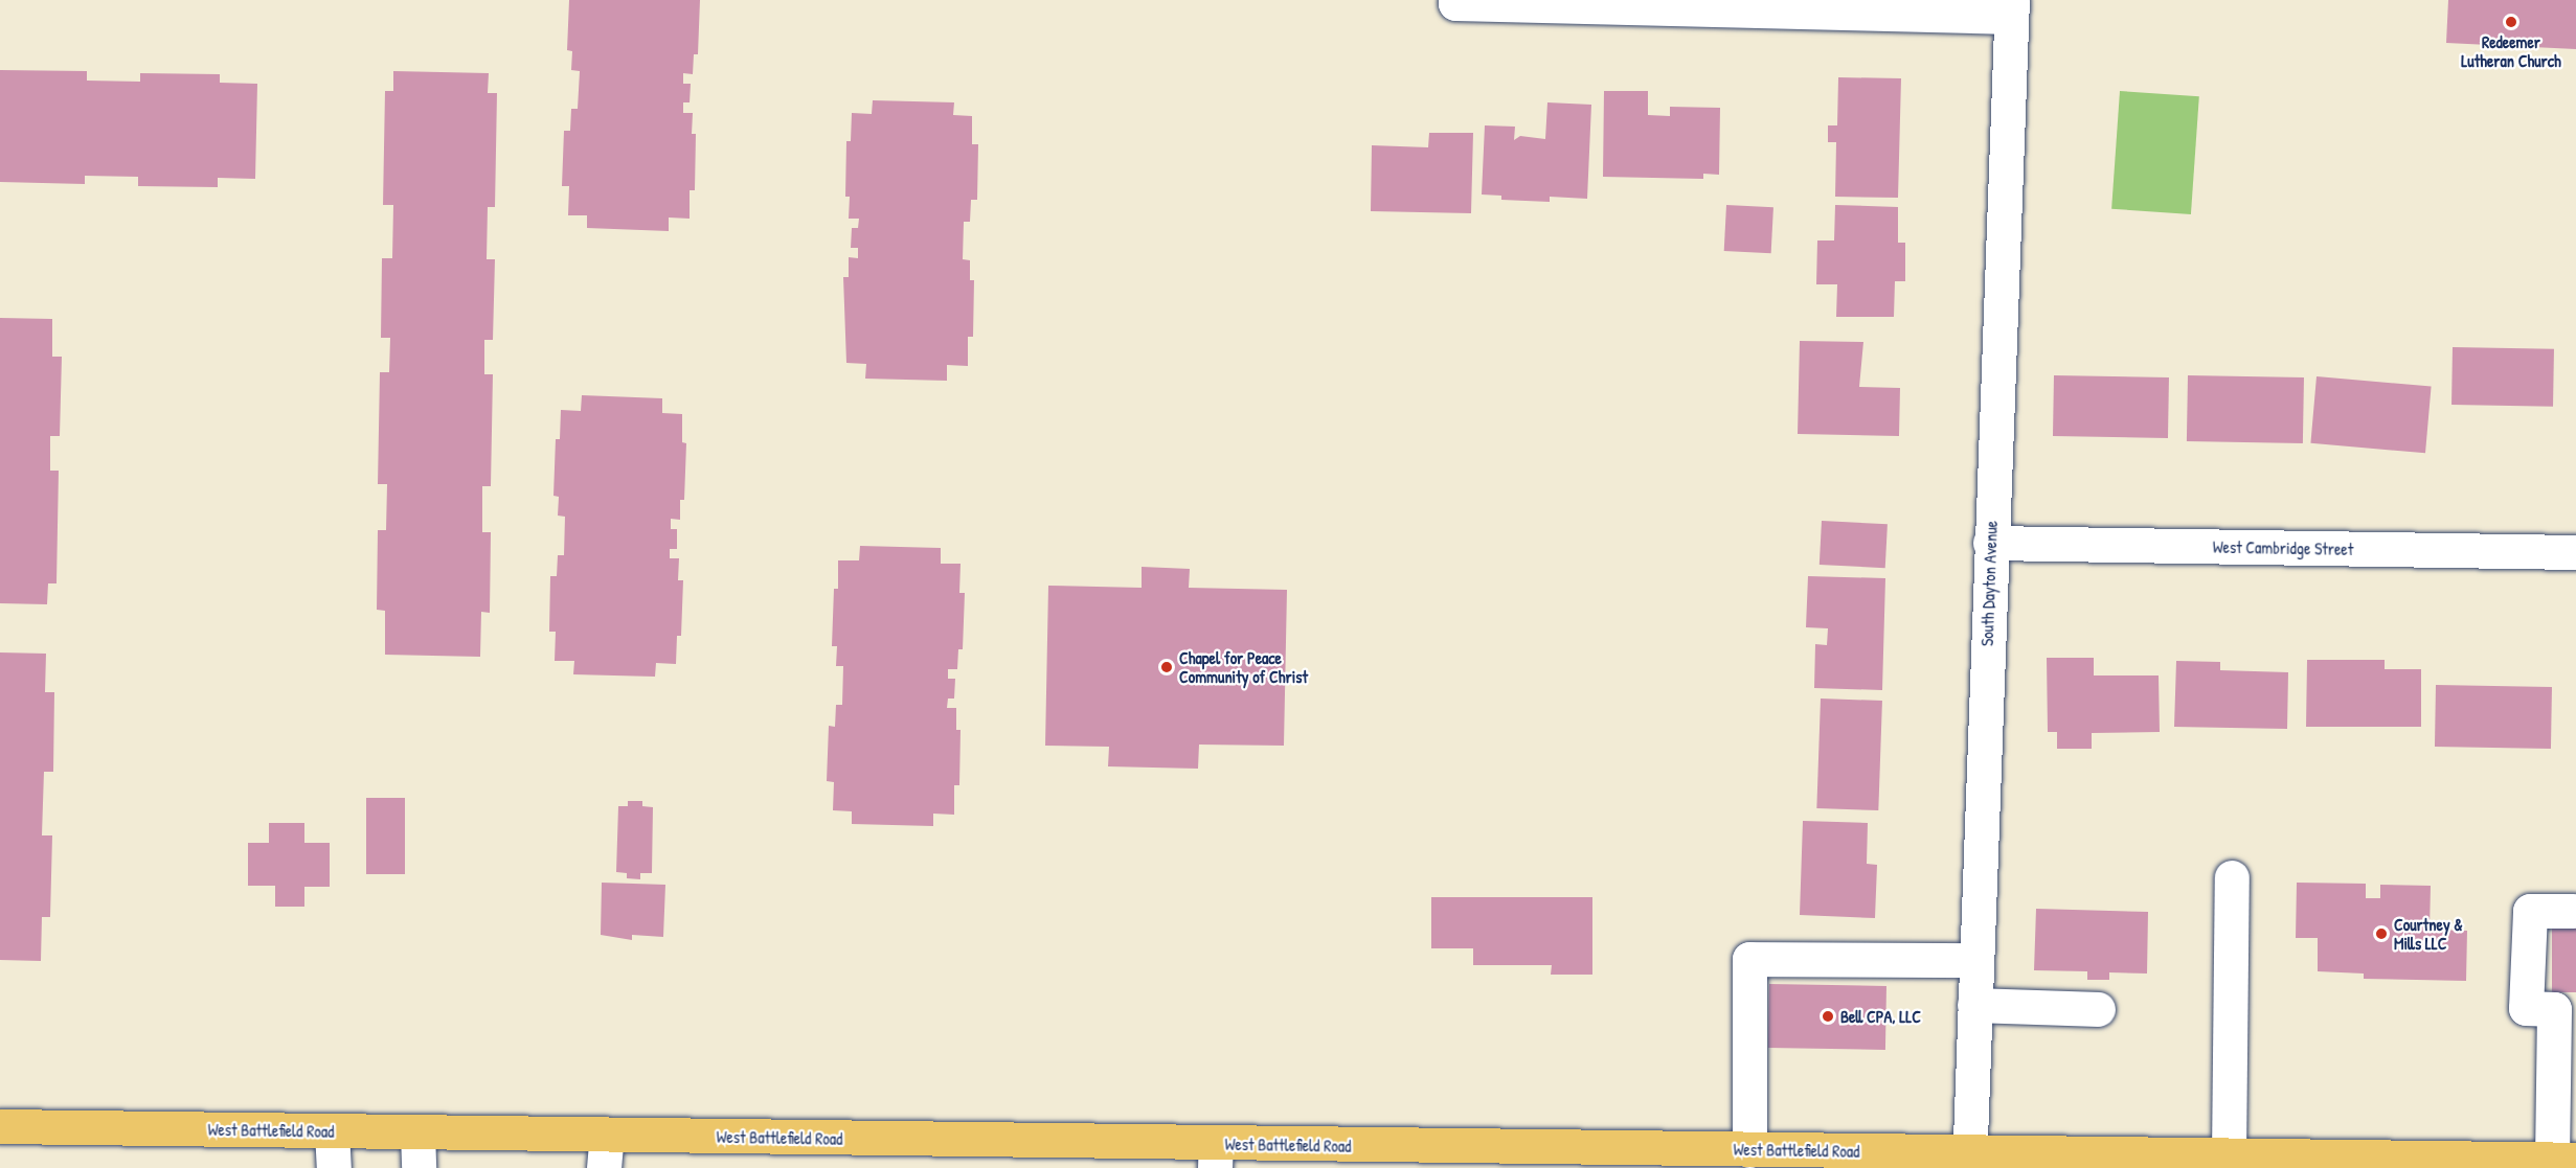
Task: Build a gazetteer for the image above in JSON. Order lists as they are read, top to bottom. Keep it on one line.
{"streets":{"main road":["West Battlefield Road"],"street":["West Cambridge Street","South Dayton Avenue"]},"crossings":[["West Cambridge Street","South Dayton Avenue"],["South Dayton Avenue","West Battlefield Road"]],"places":["Redeemer Lutheran Church","Chapel for Peace Community of Christ","Courtney & Mills LLC","Bell CPA, LLC"]}
